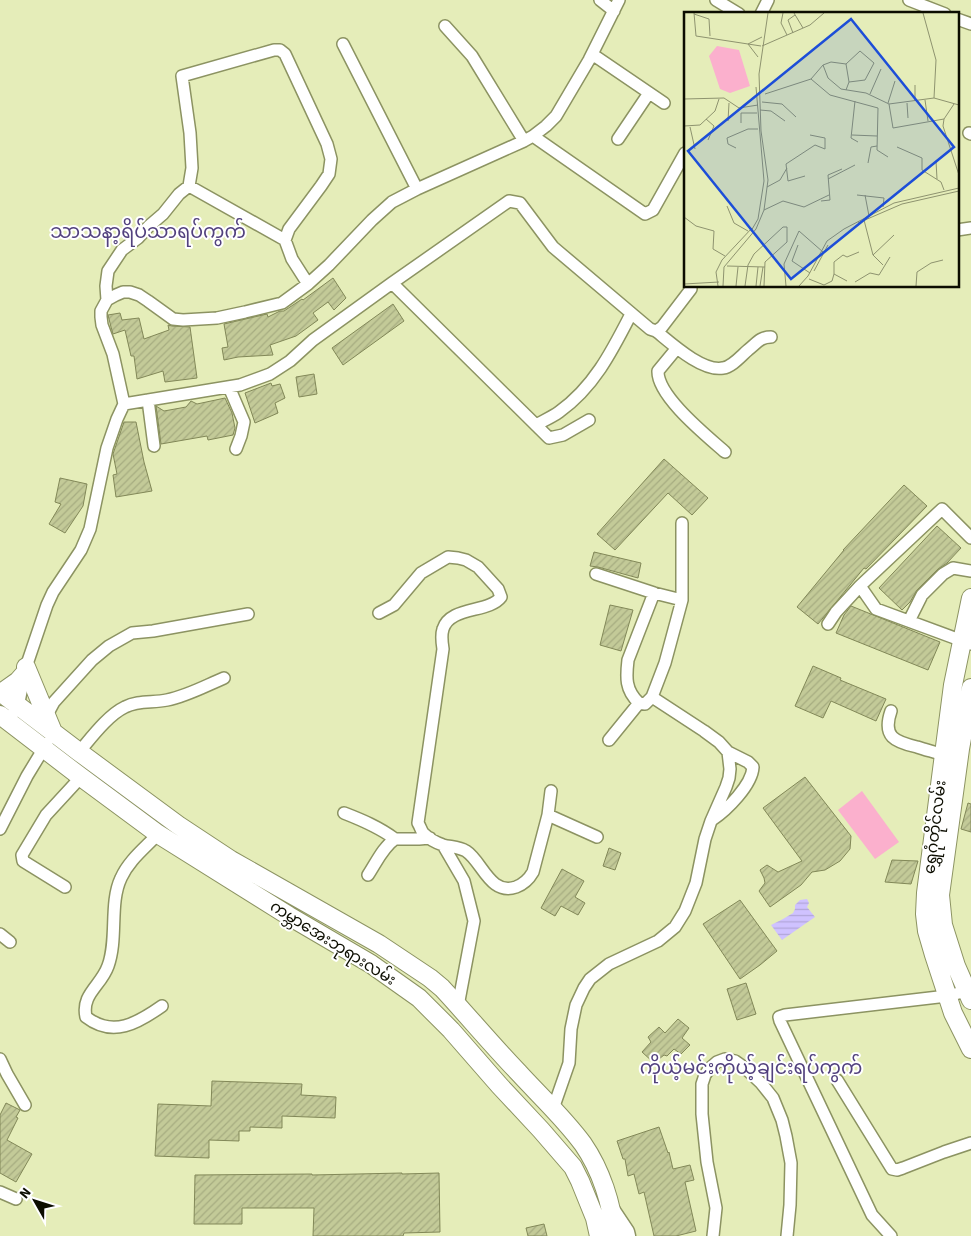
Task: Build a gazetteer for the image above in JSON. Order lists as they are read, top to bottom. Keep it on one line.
{"streets":{"main road":["ရွှေဂုံတိုင်လမ်း","ကမ္ဘာအေးဘုရားလမ်း"]},"districts":["သာသနာ့ရိပ်သာရပ်ကွက်","ကိုယ့်မင်းကိုယ့်ချင်းရပ်ကွက်"],"north":"top left"}
